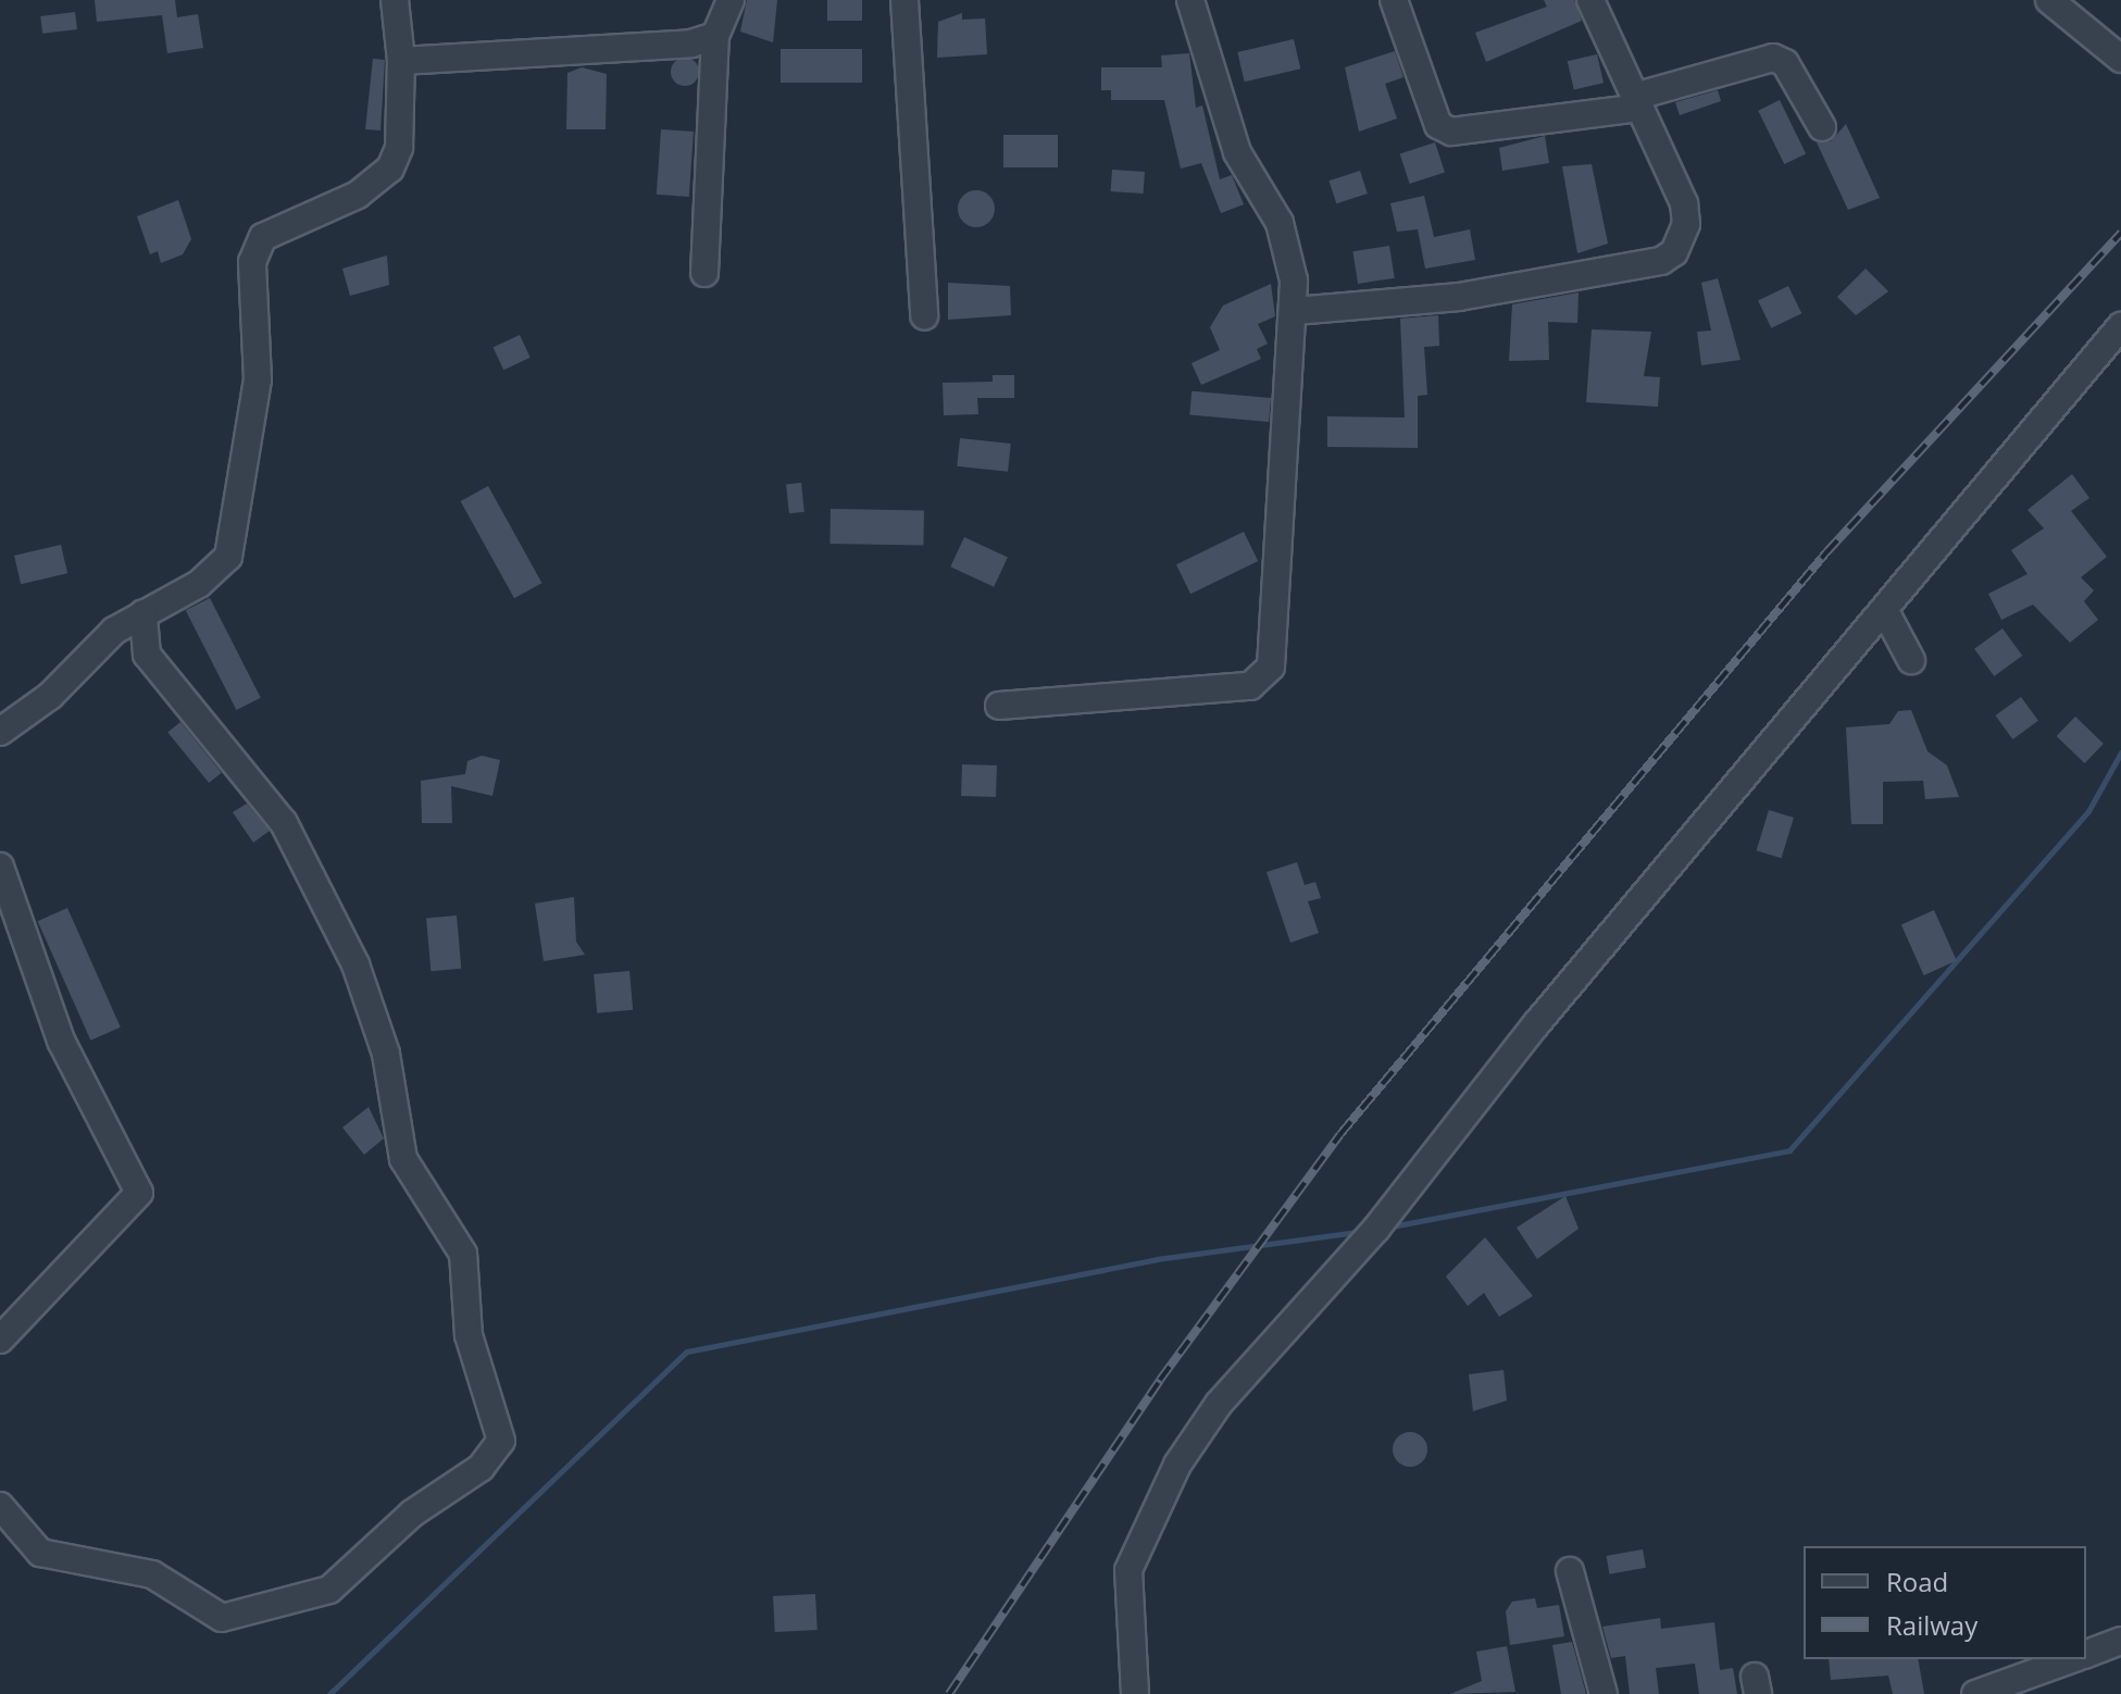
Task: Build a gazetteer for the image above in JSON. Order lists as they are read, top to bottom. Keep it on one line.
{"legend":["Road","Railway"]}
